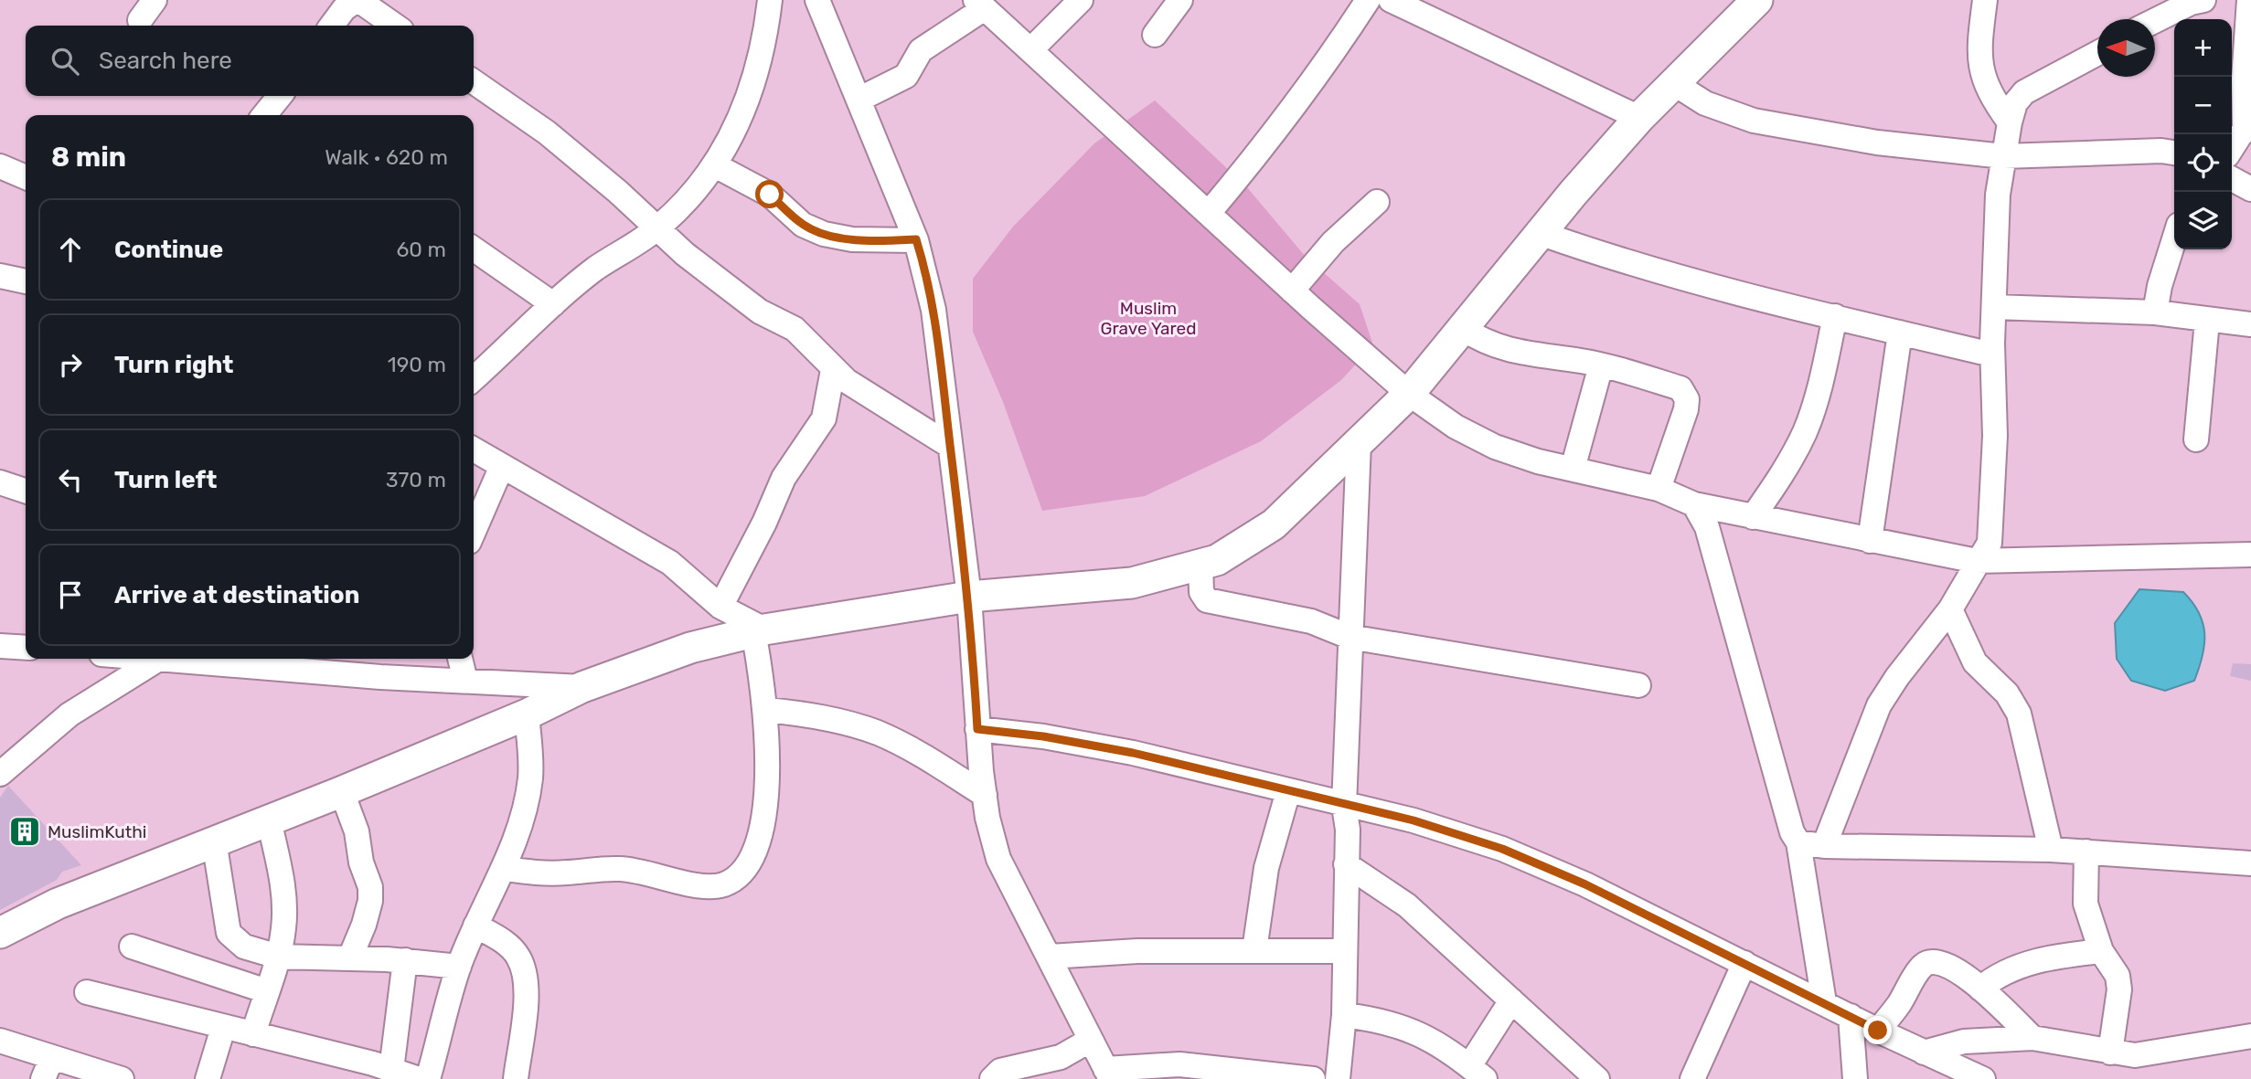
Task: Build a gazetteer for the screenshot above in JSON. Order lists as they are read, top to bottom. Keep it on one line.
{"parks":["Muslim Grave Yared"],"places":{"building":["MuslimKuthi"]},"north":"left","page":{"map_buttons":["+","−"],"search":"Search here","heading":["8 min","Walk · 620 m"],"list":[["Continue","60 m"],["Turn right","190 m"],["Turn left","370 m"],"Arrive at destination"]}}
